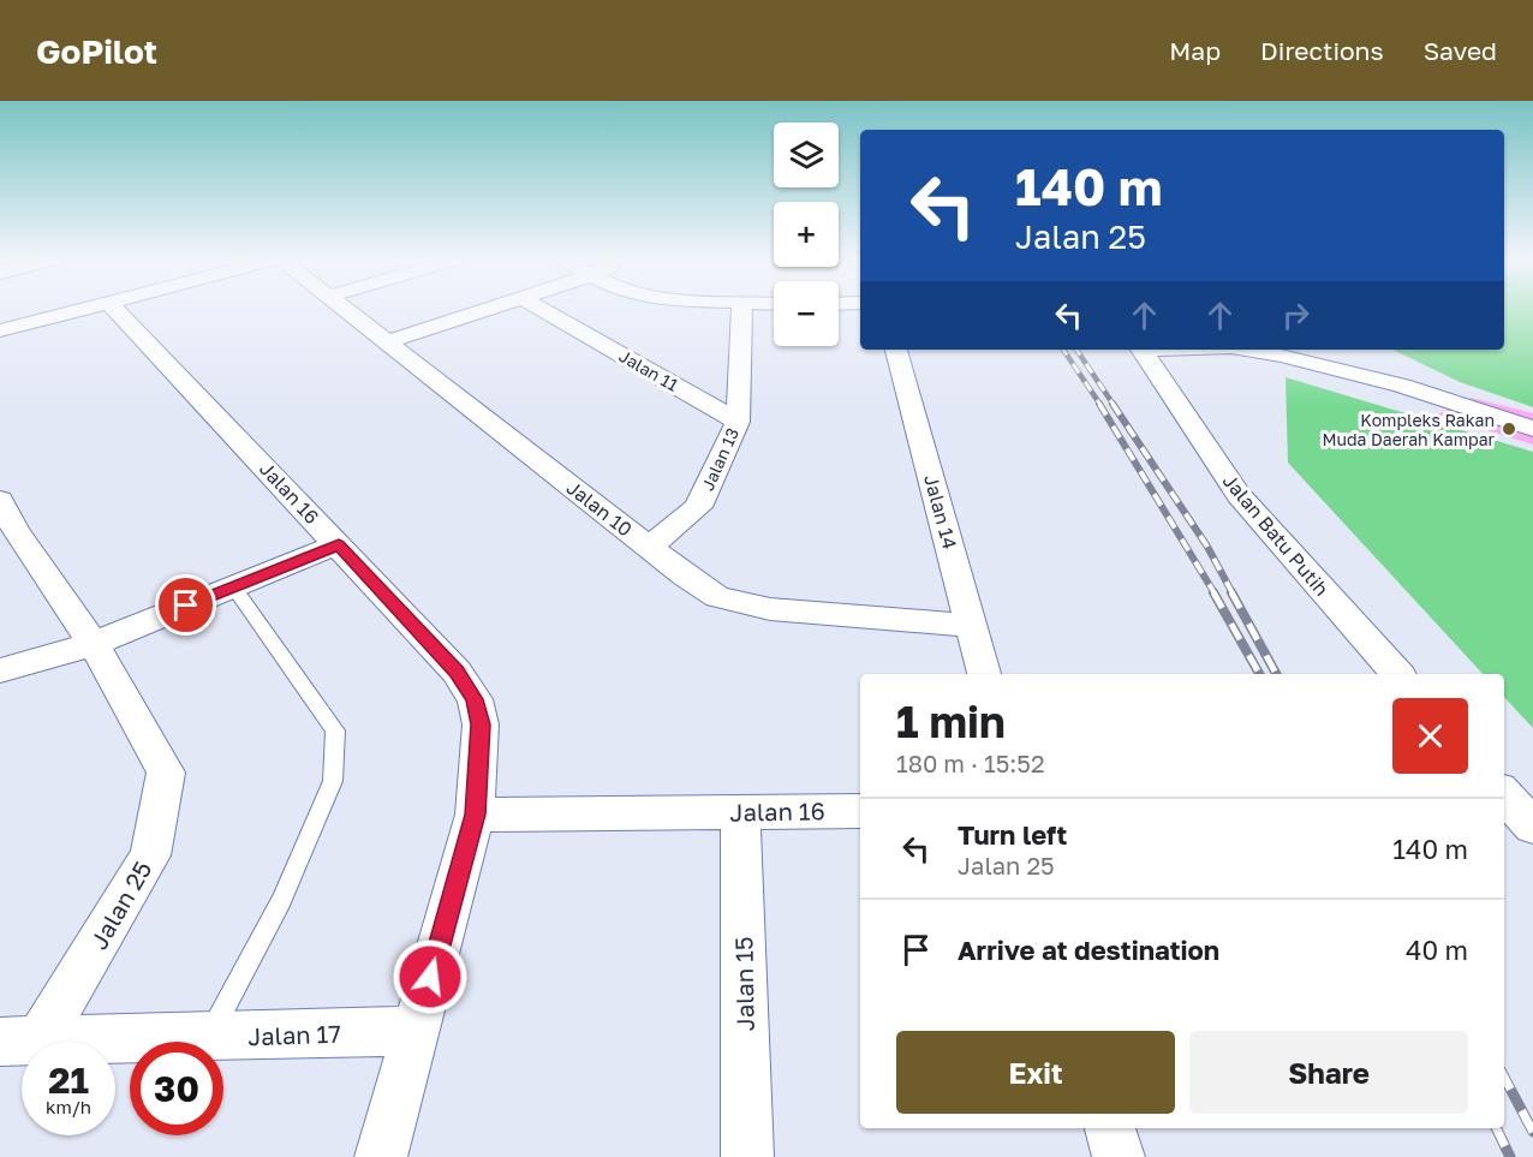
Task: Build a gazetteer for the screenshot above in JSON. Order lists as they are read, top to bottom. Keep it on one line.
{"streets":{"street":["Jalan 11","Jalan 13","Jalan 16","Jalan 10","Jalan 14","Jalan Batu Putih","Jalan 25","Jalan 15","Jalan 17"]},"crossings":[["Jalan 11","Jalan 13"],["Jalan 13","Jalan 10"],["Jalan 16","Jalan 15"],["Jalan 16","Jalan 17"],["Jalan 10","Jalan 14"],["Jalan 25","Jalan 17"]],"places":["Kompleks Rakan Muda Daerah Kampar"],"page":{"header":"GoPilot","nav":["Map","Directions","Saved"],"map_buttons":["+","−"],"turn":["140 m","Jalan 25"],"heading":["1 min","180 m · 15:52"],"list":[{"name":"Turn left","note":"Jalan 25","value":"140 m"},{"name":"Arrive at destination","value":"40 m"}],"buttons":["Exit","Share"],"speed":"21 km/h","limit":"30"}}
